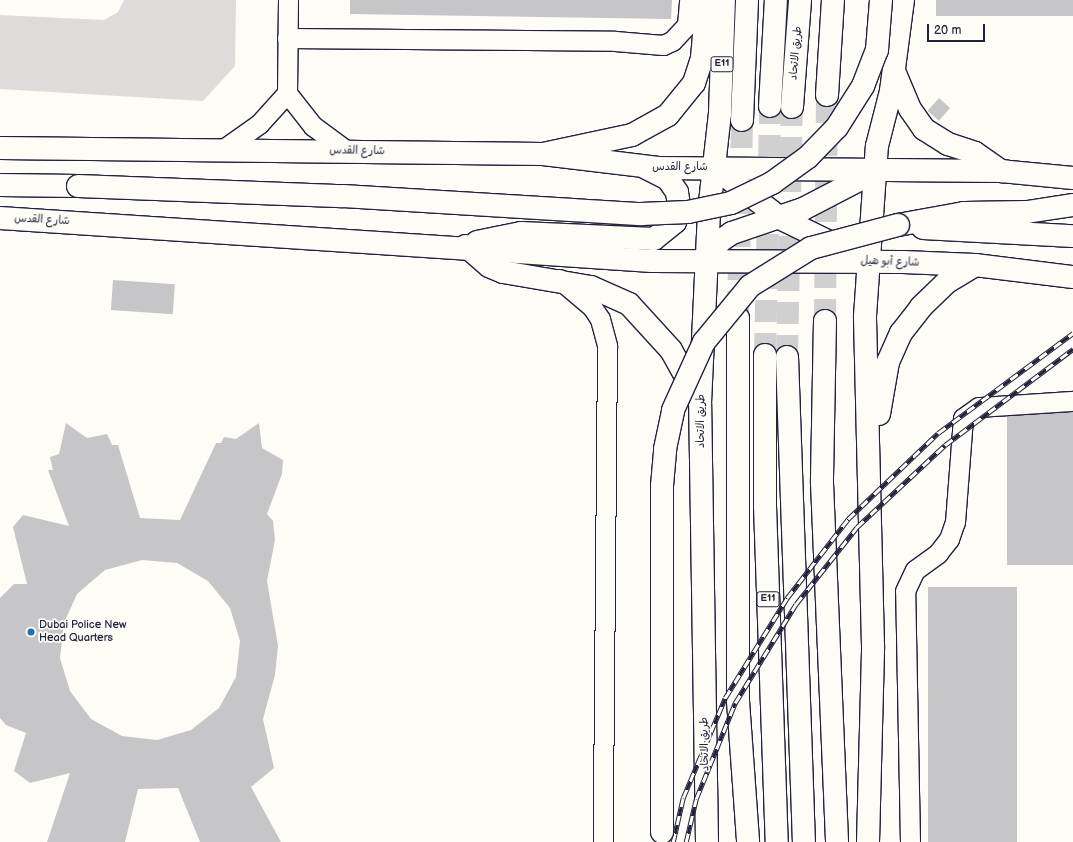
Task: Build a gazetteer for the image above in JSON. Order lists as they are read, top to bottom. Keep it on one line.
{"streets":{"main road":["طريق الاتحاد","E11","شارع القدس","شارع أبو هيل"]},"crossings":[["طريق الاتحاد","شارع القدس"],["طريق الاتحاد","شارع أبو هيل"],["شارع القدس","شارع أبو هيل"]],"places":["Dubai Police New Head Quarters"],"scale_bar":"20 m"}
